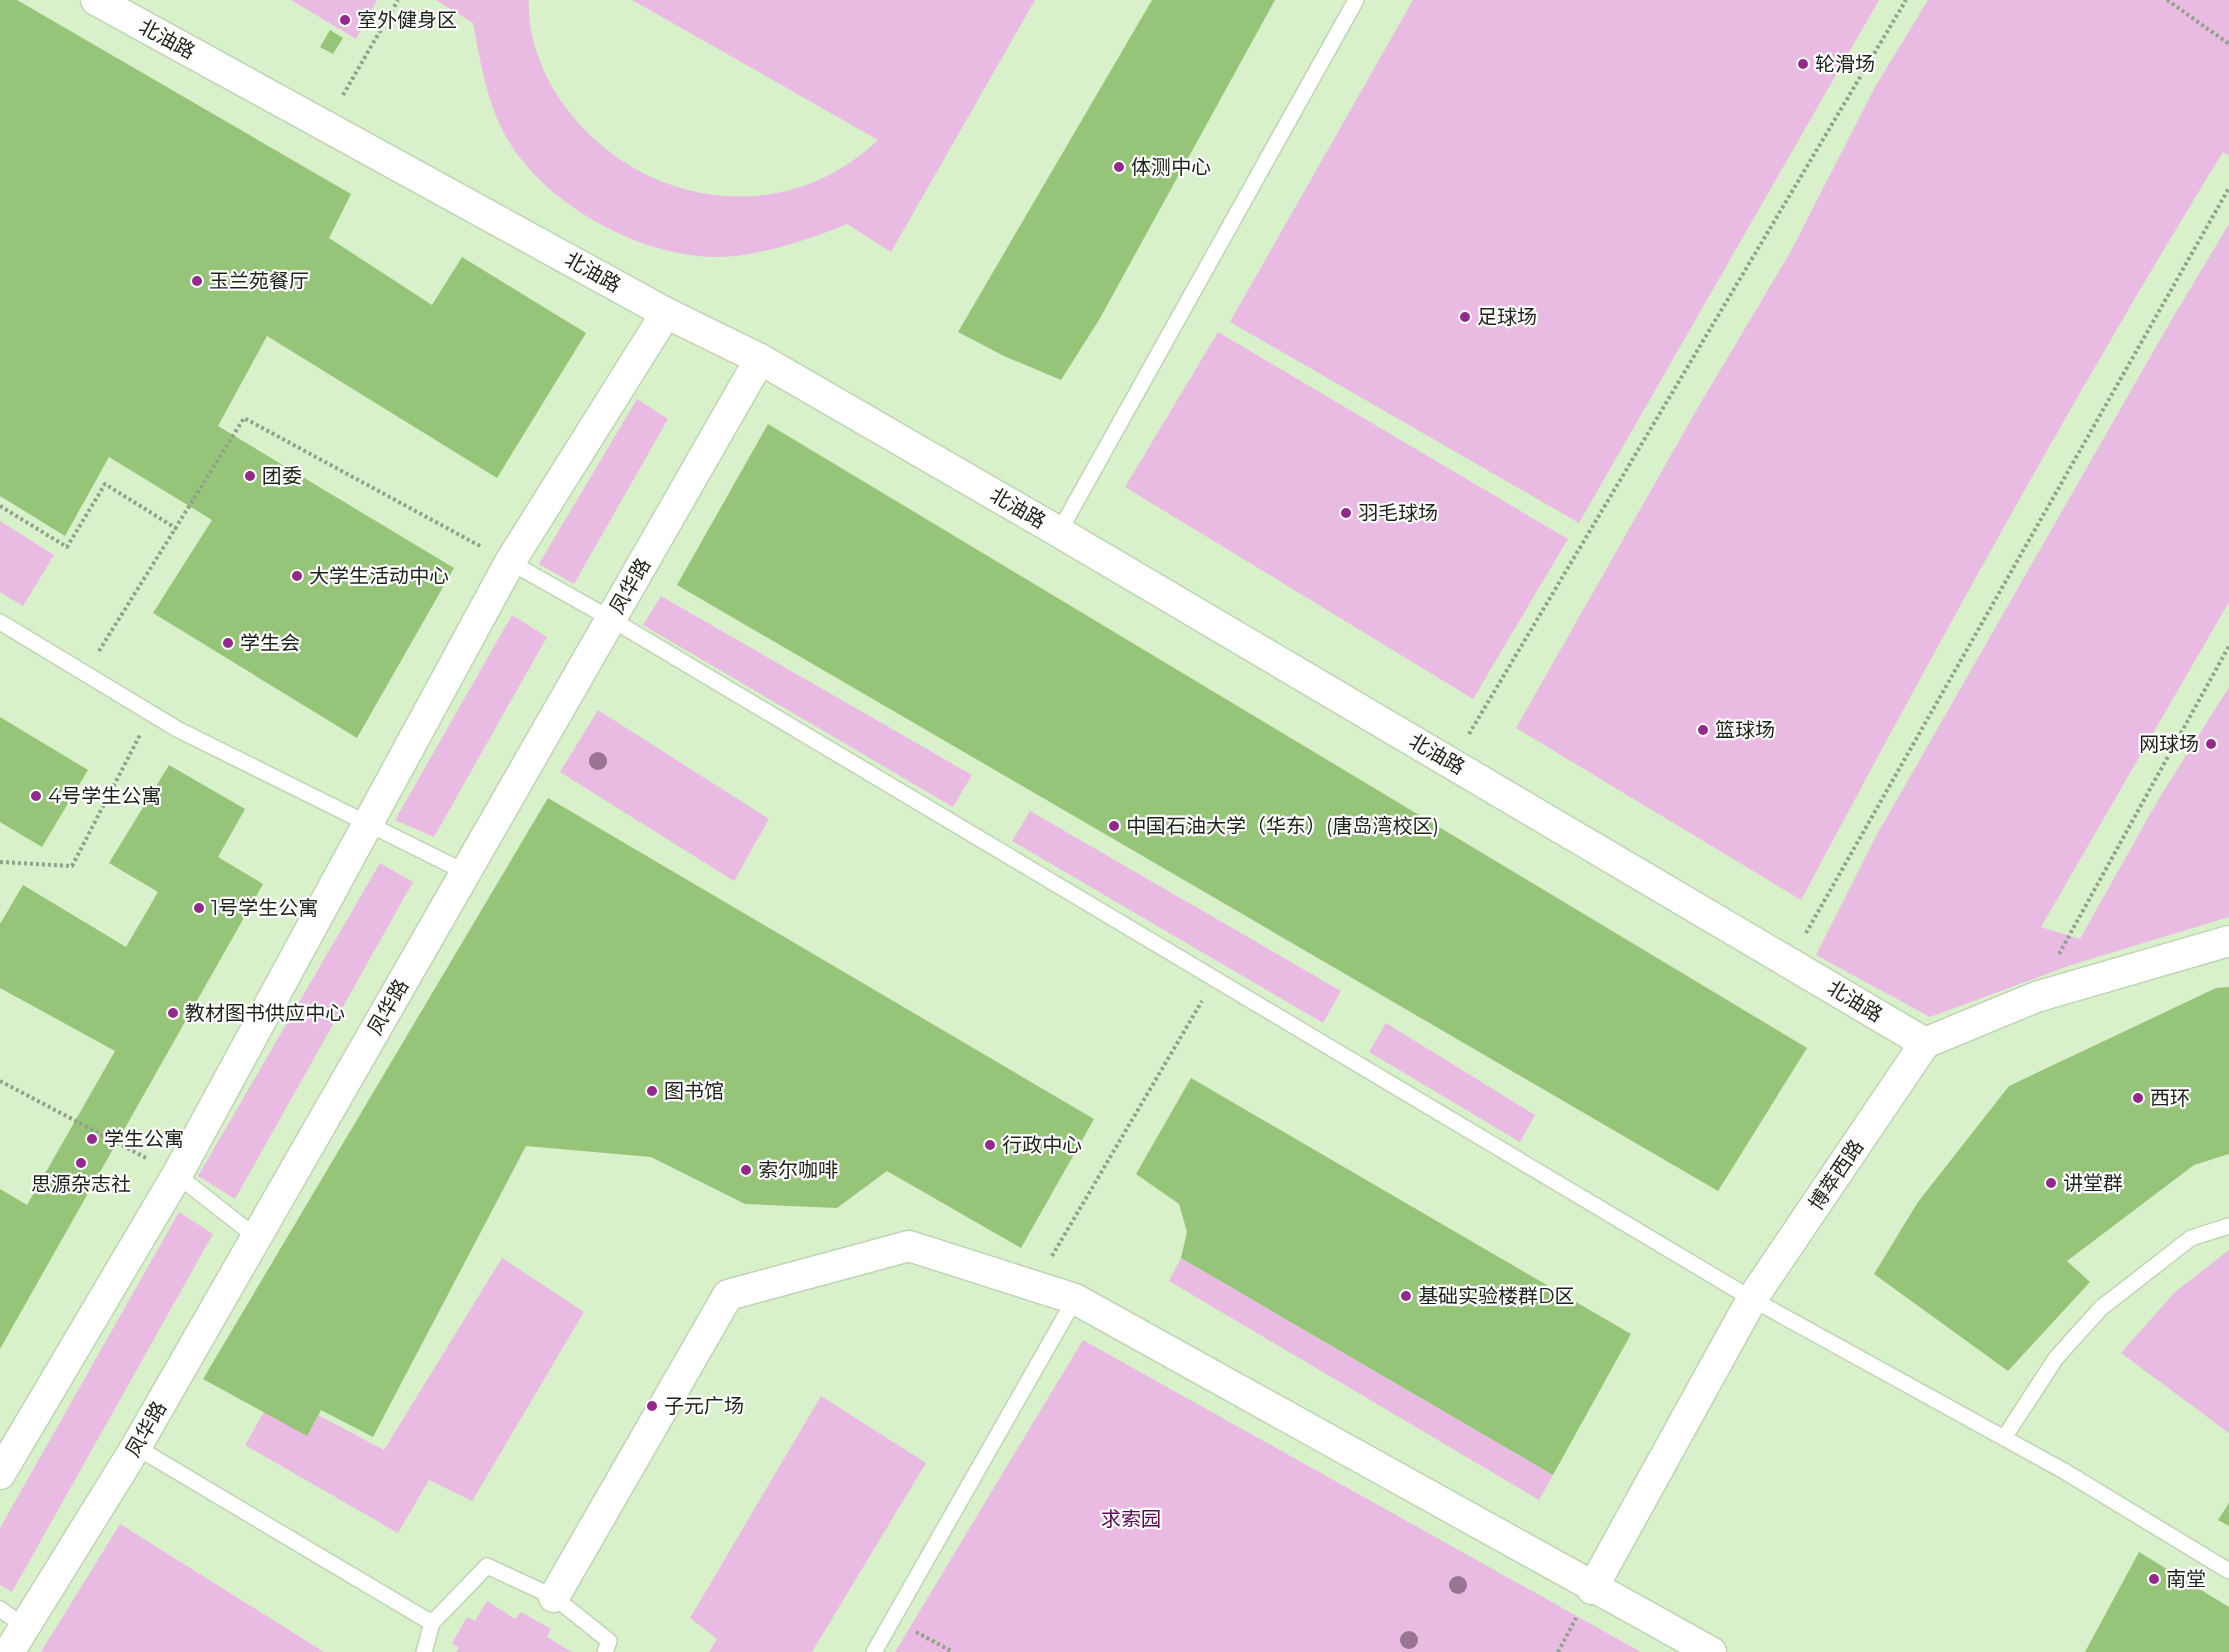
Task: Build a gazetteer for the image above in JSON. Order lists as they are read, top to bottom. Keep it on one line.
{"streets":{"street":["北油路","凤华路","博萃西路"]},"crossings":[["北油路","凤华路"],["北油路","博萃西路"]],"parks":["求索园"],"places":["室外健身区","轮滑场","体测中心","玉兰苑餐厅","足球场","团委","羽毛球场","大学生活动中心","学生会","篮球场","网球场","4号学生公寓","中国石油大学（华东）(唐岛湾校区)","1号学生公寓","教材图书供应中心","图书馆","西环","学生公寓","行政中心","思源杂志社","索尔咖啡","讲堂群","基础实验楼群D区","子元广场","南堂"]}
